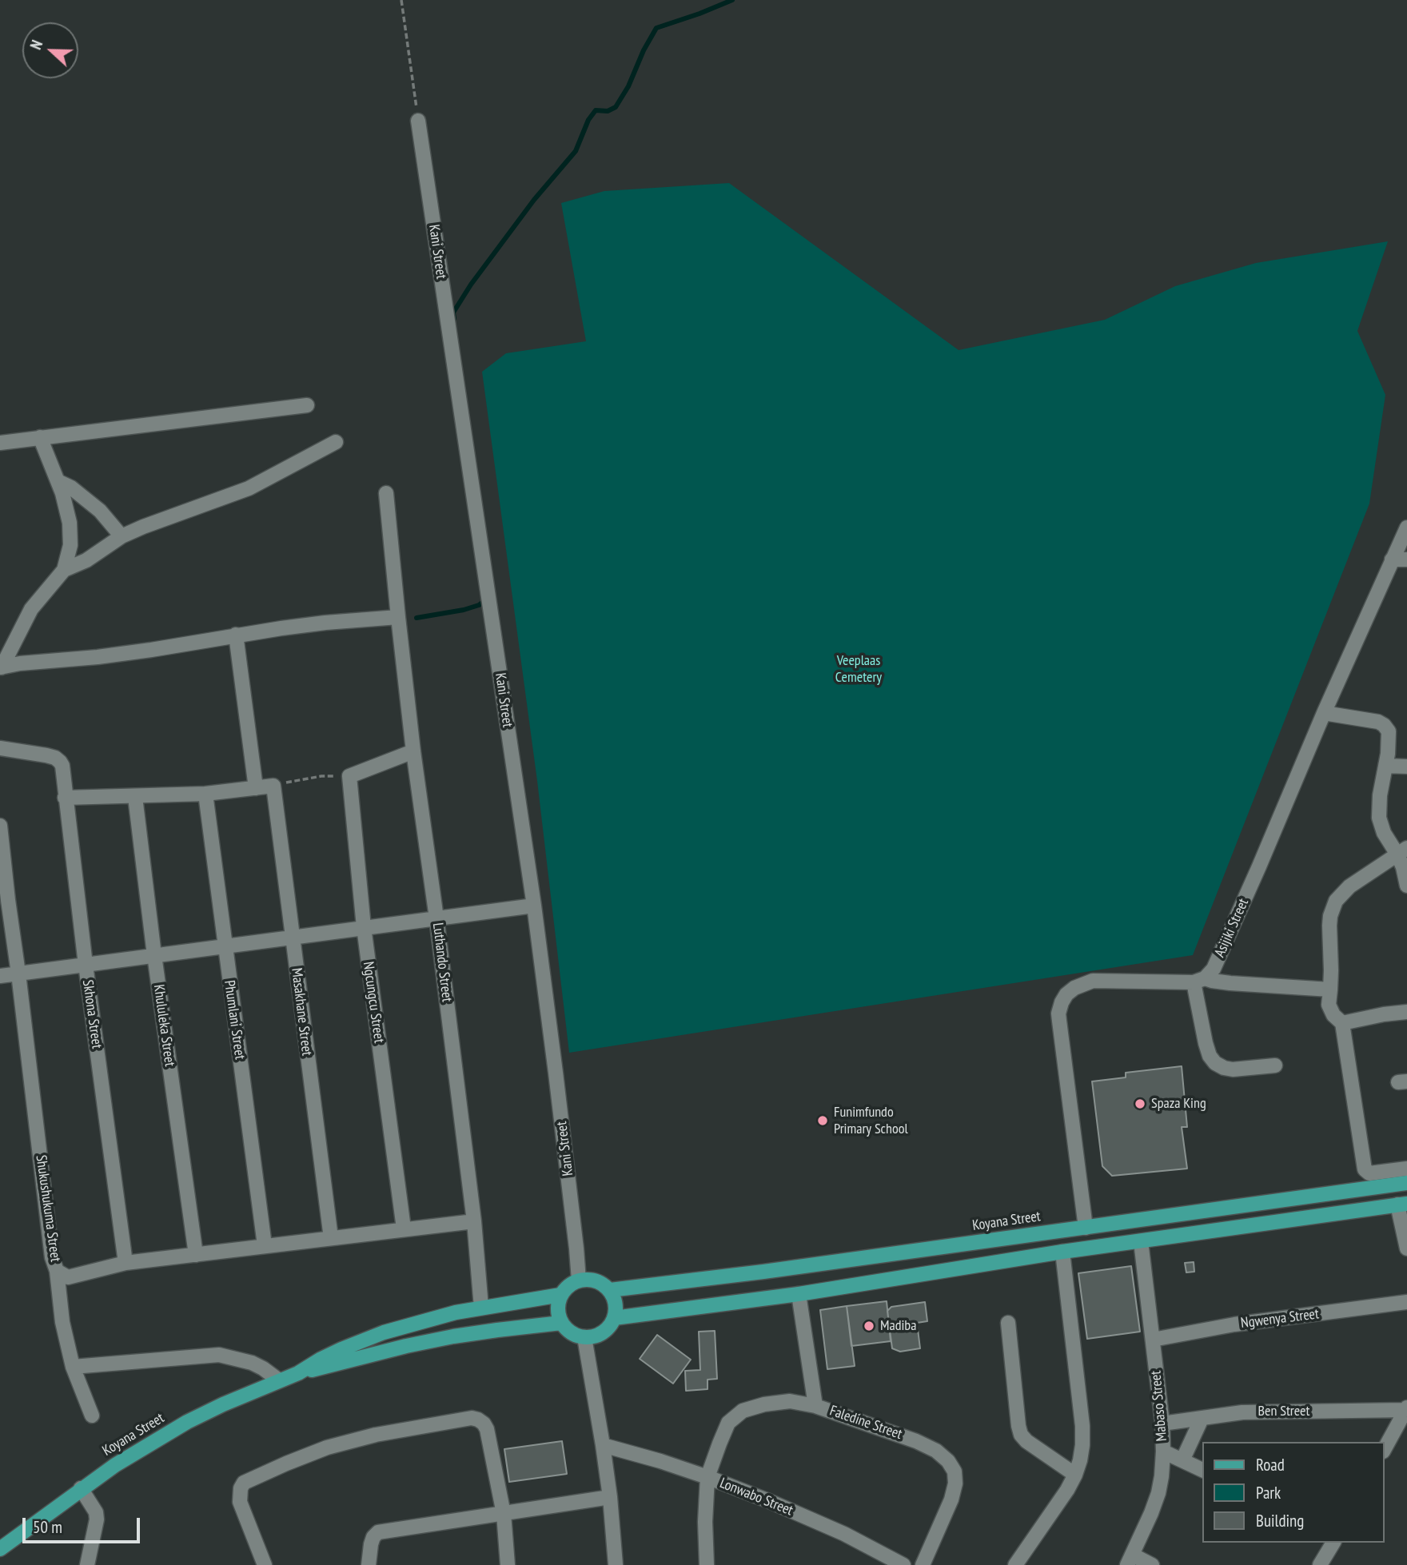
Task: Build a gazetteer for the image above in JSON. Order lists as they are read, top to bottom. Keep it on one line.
{"streets":{"main road":["Koyana Street"],"street":["Kani Street","Asijiki Street","Luthando Street","Ngcungcu Street","Masakhane Street","Skhona Street","Phumlani Street","Khululeka Street","Shukushukuma Street","Ngwenya Street","Mabaso Street","Ben Street","Faledine Street","Lonwabo Street"]},"crossings":[["Kani Street","Koyana Street"],["Luthando Street","Shukushukuma Street"],["Luthando Street","Koyana Street"],["Ngcungcu Street","Shukushukuma Street"],["Masakhane Street","Shukushukuma Street"],["Skhona Street","Shukushukuma Street"],["Phumlani Street","Shukushukuma Street"],["Khululeka Street","Shukushukuma Street"],["Ngwenya Street","Mabaso Street"],["Mabaso Street","Ben Street"],["Faledine Street","Lonwabo Street"]],"parks":["Veeplaas Cemetery"],"places":["Spaza King","Funimfundo Primary School","Madiba"],"legend":["Road","Park","Building"],"scale_bar":"50 m","north":"left"}
